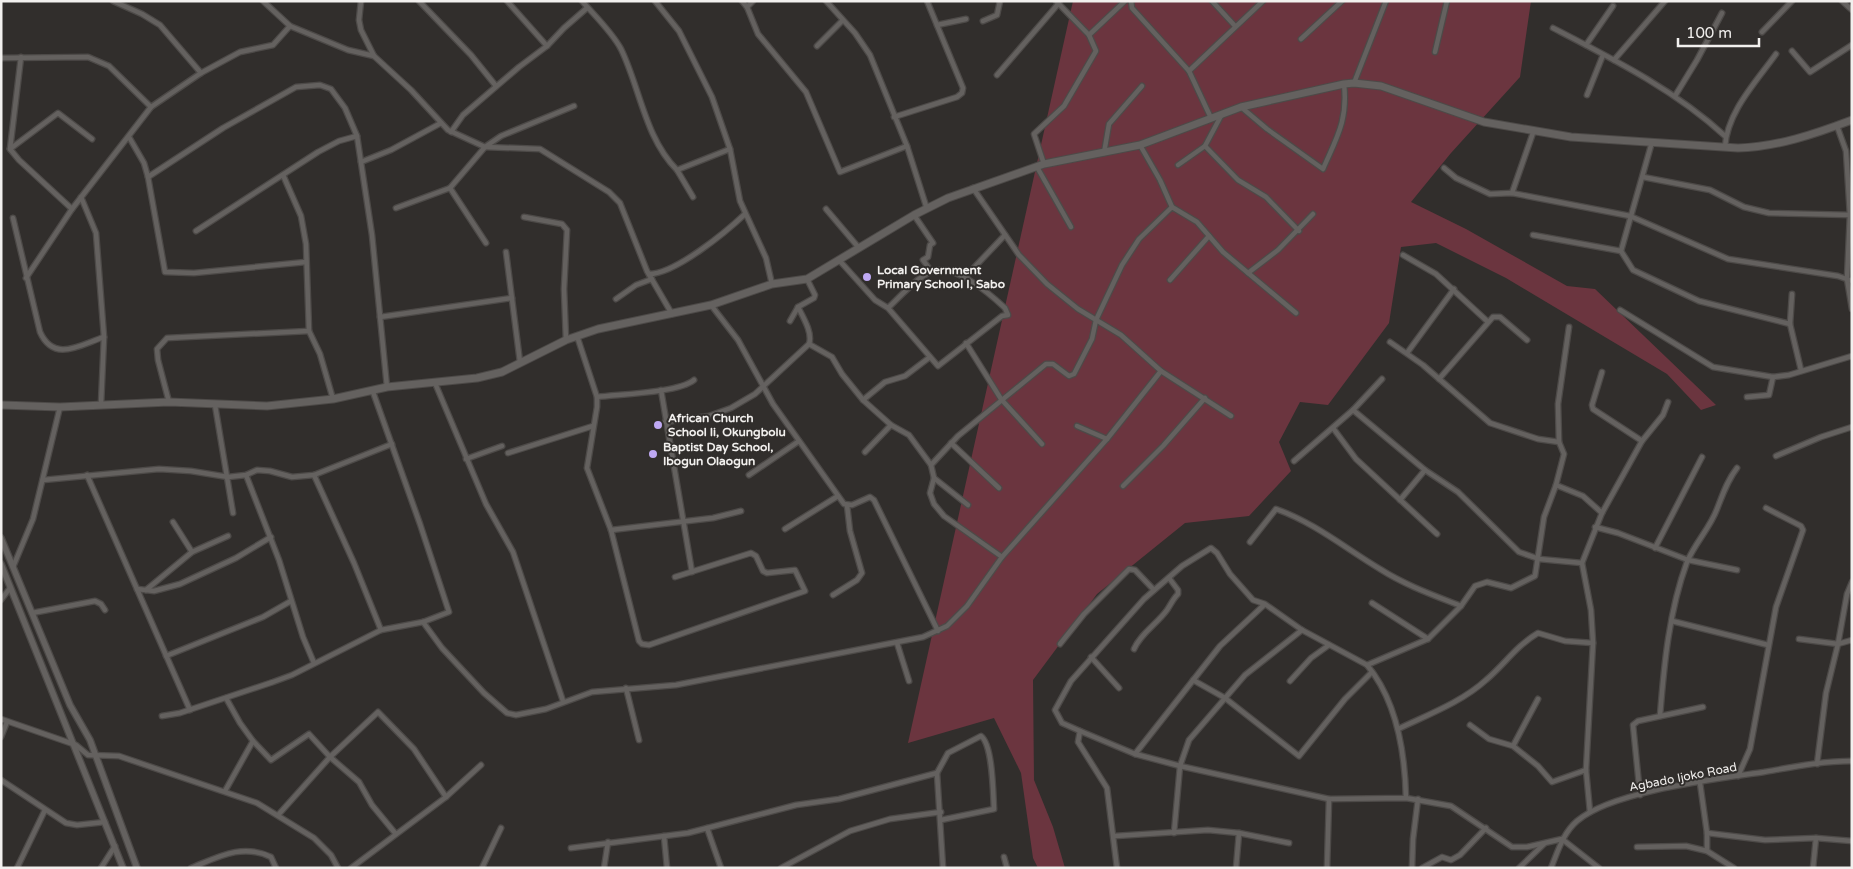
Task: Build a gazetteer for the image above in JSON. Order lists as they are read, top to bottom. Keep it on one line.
{"streets":{"street":["Agbado Ijoko Road"]},"places":["Local Government Primary School I, Sabo","African Church School Ii, Okungbolu","Baptist Day School, Ibogun Olaogun"],"scale_bar":"100 m"}
